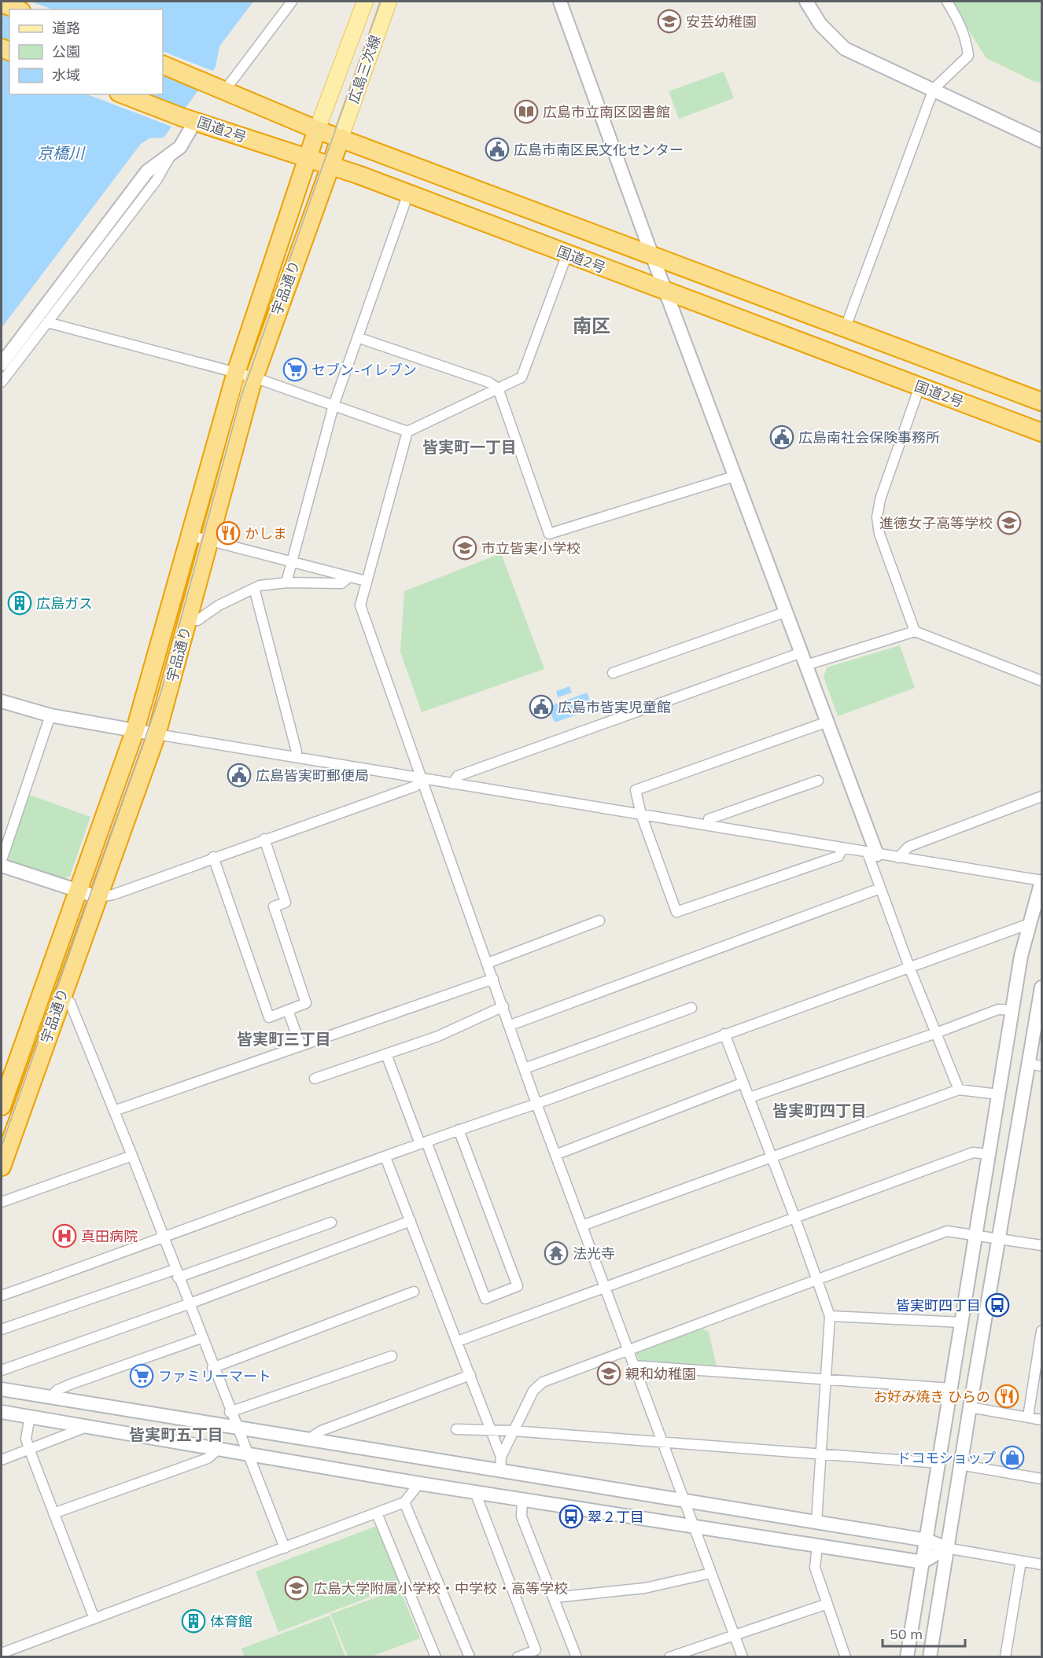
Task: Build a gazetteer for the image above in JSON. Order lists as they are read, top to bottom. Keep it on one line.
{"streets":{"highway":["国道2号","宇品通り"],"main road":["広島三次線"]},"crossings":[["広島三次線","国道2号"],["広島三次線","宇品通り"],["国道2号","宇品通り"]],"districts":["南区","皆実町一丁目","皆実町三丁目","皆実町四丁目","皆実町五丁目"],"water":["京橋川"],"places":{"school or university":["安芸幼稚園","進徳女子高等学校","市立皆実小学校","親和幼稚園","広島大学附属小学校・中学校・高等学校"],"library":["広島市立南区図書館"],"public building":["広島市南区民文化センター","広島南社会保険事務所","広島市皆実児童館","広島皆実町郵便局"],"supermarket":["セブン-イレブン","ファミリーマート"],"restaurant":["かしま","お好み焼き ひらの"],"building":["広島ガス","体育館"],"hospital":["真田病院"],"temple":["法光寺"],"bus stop":["皆実町四丁目","翠２丁目"],"shop":["ドコモショップ"]},"legend":["道路","公園","水域"],"scale_bar":"50 m"}
